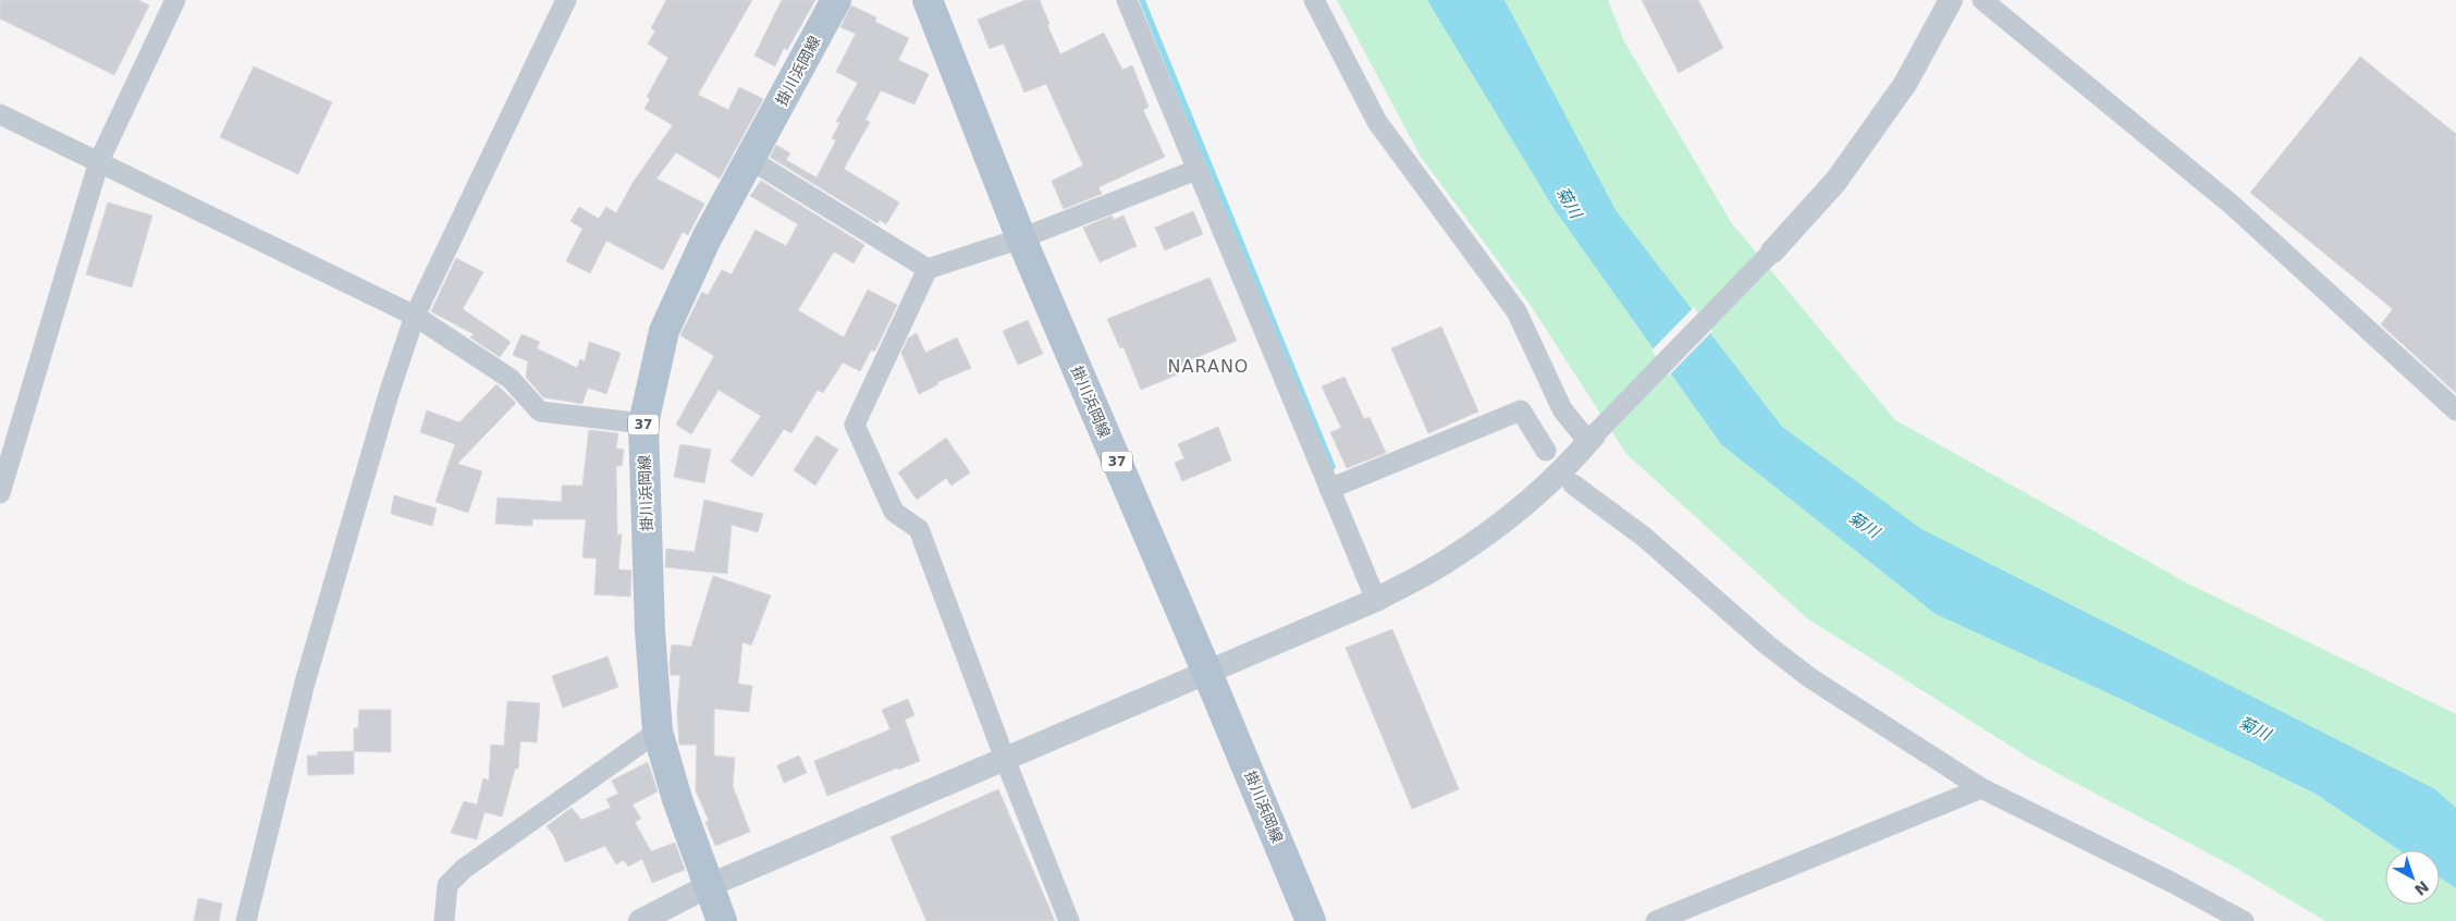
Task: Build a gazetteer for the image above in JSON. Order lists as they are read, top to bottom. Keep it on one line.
{"streets":{"main road":["掛川浜岡線","37"]},"districts":["NARANO"],"water":["菊川"],"north":"bottom right"}
